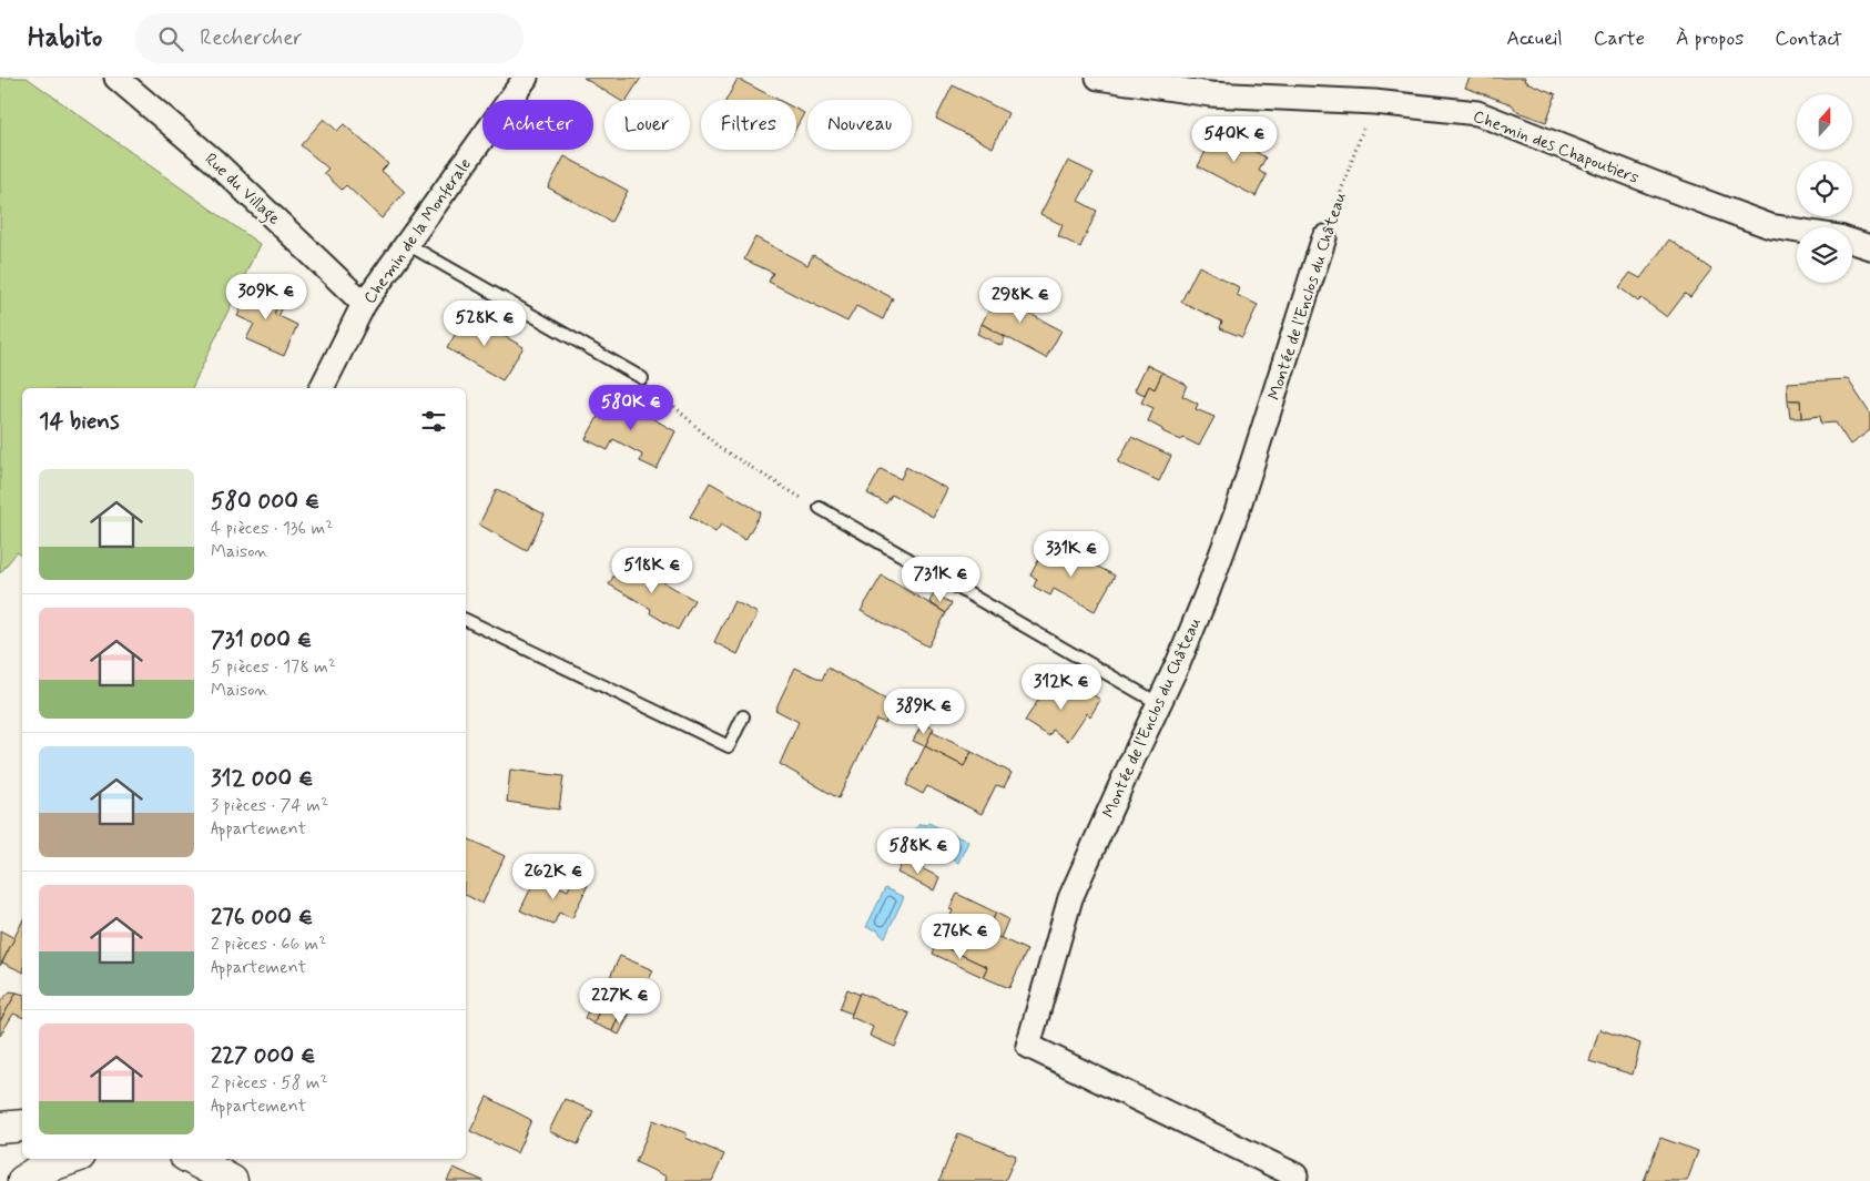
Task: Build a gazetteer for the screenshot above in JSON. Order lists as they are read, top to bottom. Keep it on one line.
{"streets":{"street":["Chemin des Chapoutiers","Rue du Village","Chemin de la Monferale","Montée de l'Enclos du Château"]},"crossings":[["Chemin des Chapoutiers","Montée de l'Enclos du Château"],["Rue du Village","Chemin de la Monferale"]],"north":"top","page":{"header":"Habito","search":"Rechercher","nav":["Accueil","Carte","À propos","Contact"],"chip":["Acheter","Louer","Filtres","Nouveau"],"price":["540K €","309K €","298K €","528K €","580K €","331K €","518K €","731K €","312K €","389K €","588K €","262K €","276K €","227K €"],"heading":"14 biens","list":[{"name":"580 000 €","note":"4 pièces · 136 m² · Maison"},{"name":"731 000 €","note":"5 pièces · 178 m² · Maison"},{"name":"312 000 €","note":"3 pièces · 74 m² · Appartement"},{"name":"276 000 €","note":"2 pièces · 66 m² · Appartement"},{"name":"227 000 €","note":"2 pièces · 58 m² · Appartement"}]}}
